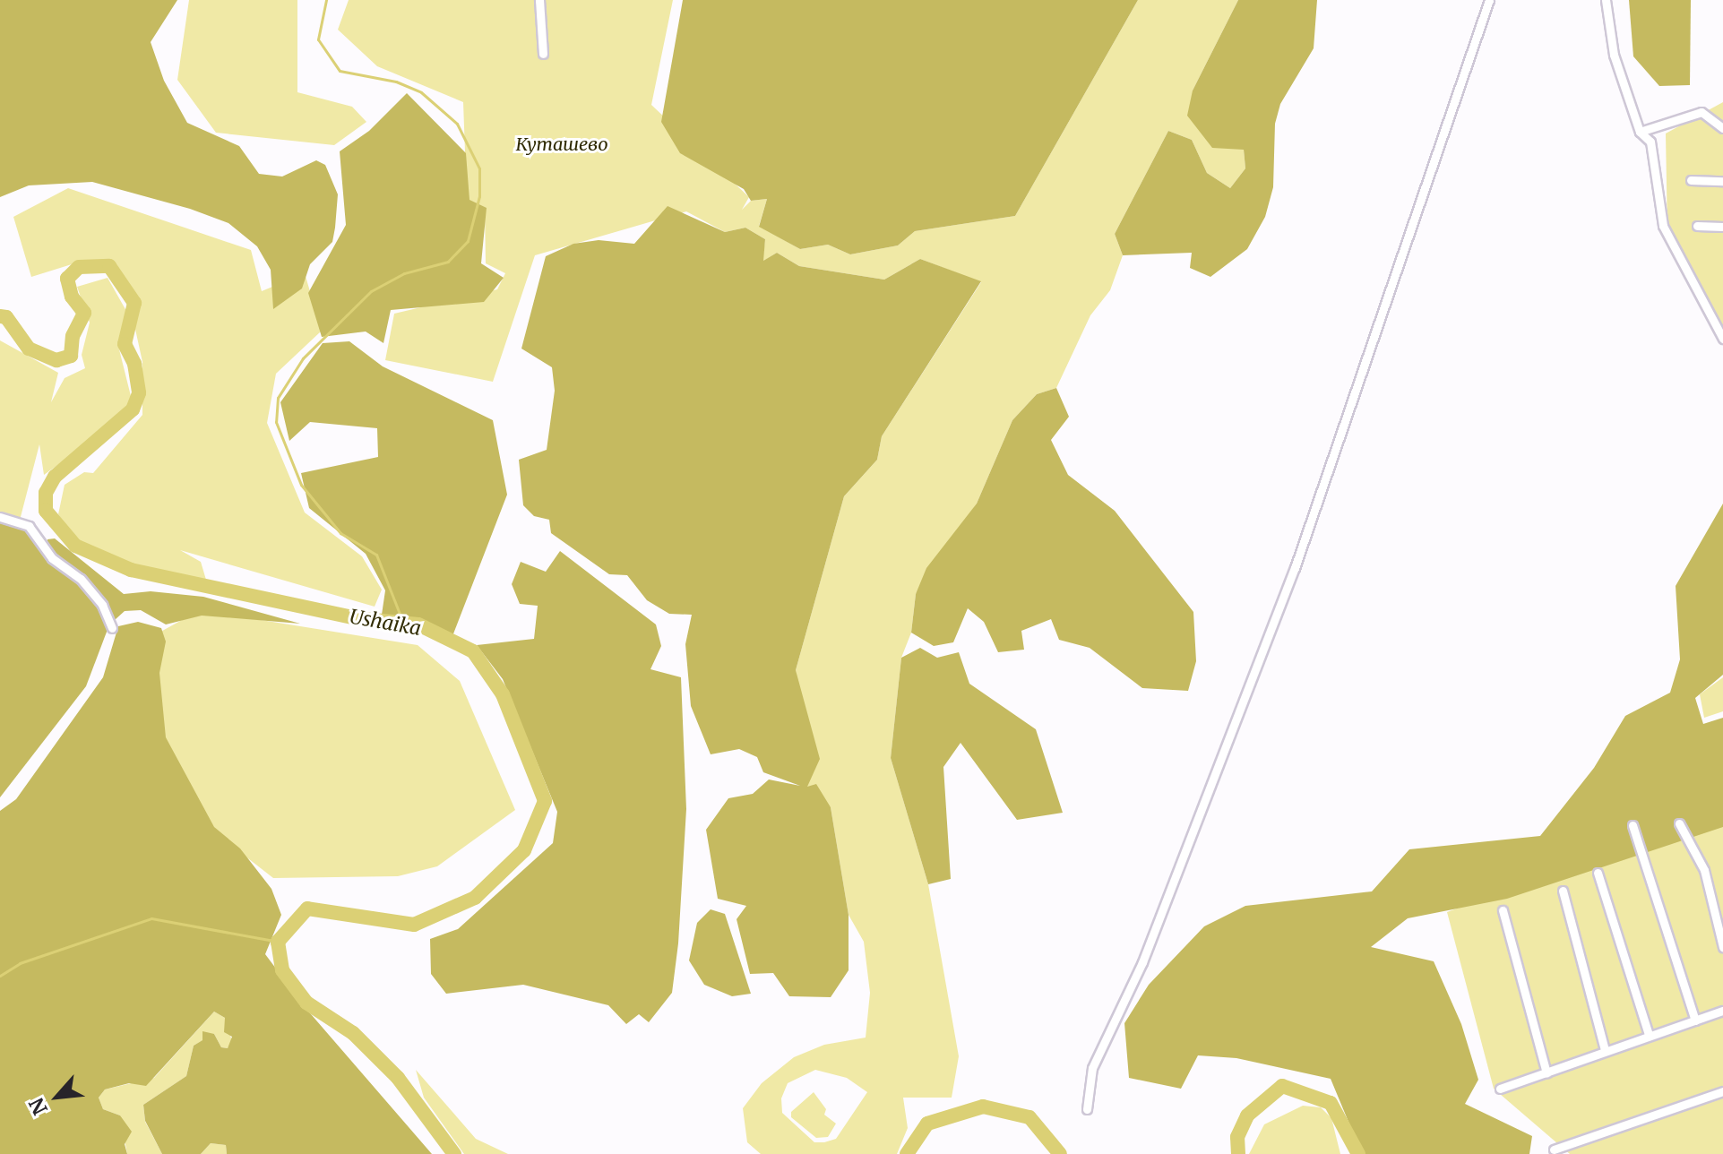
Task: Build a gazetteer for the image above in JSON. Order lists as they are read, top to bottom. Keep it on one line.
{"water":["Ushaika"],"parks":["Куташево"],"north":"bottom left"}
